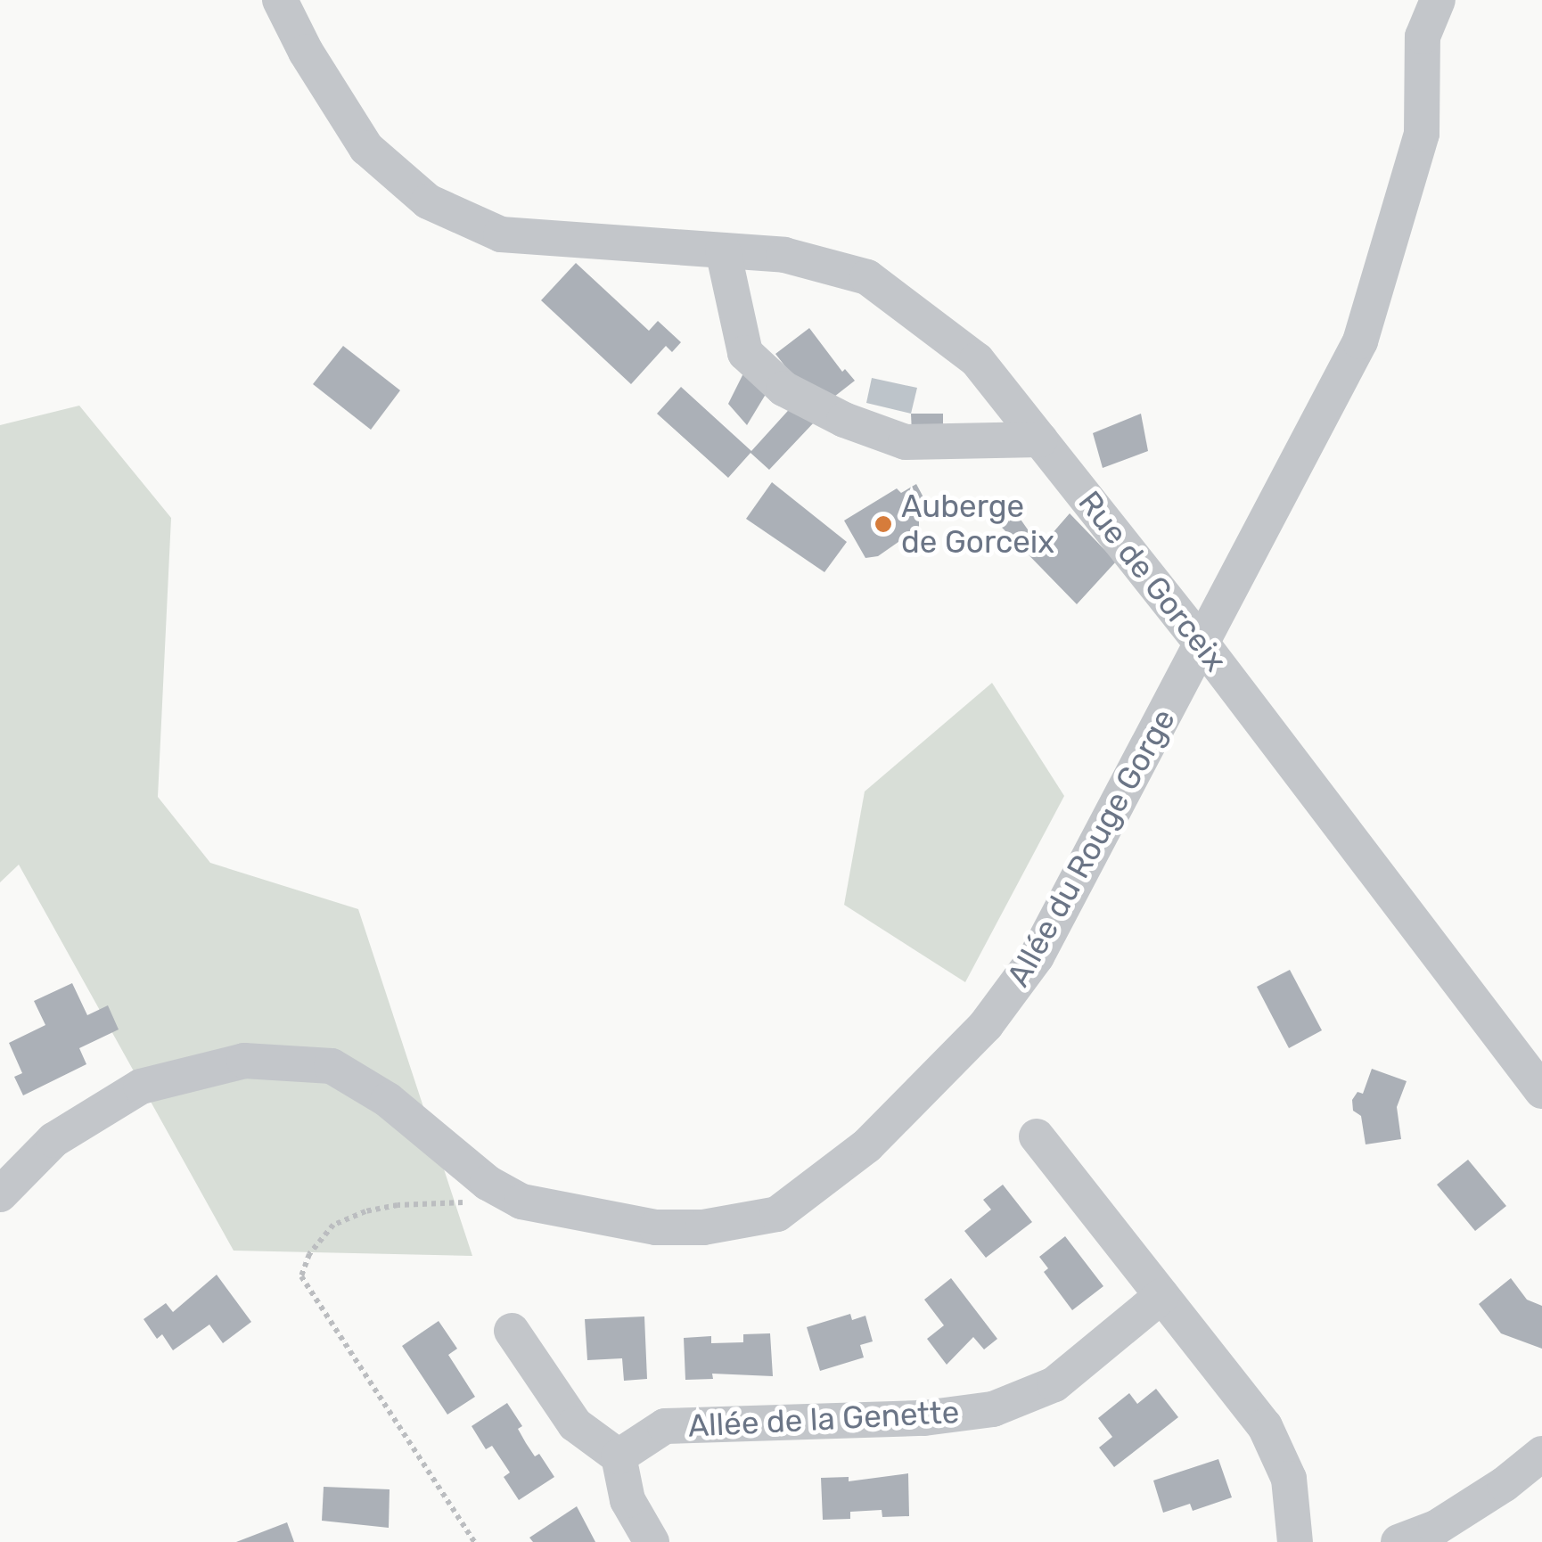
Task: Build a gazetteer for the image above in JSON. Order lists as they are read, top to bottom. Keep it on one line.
{"streets":{"street":["Rue de Gorceix","Allée du Rouge Gorge","Allée de la Genette"]},"crossings":[["Rue de Gorceix","Allée du Rouge Gorge"]],"places":["Auberge de Gorceix"]}
